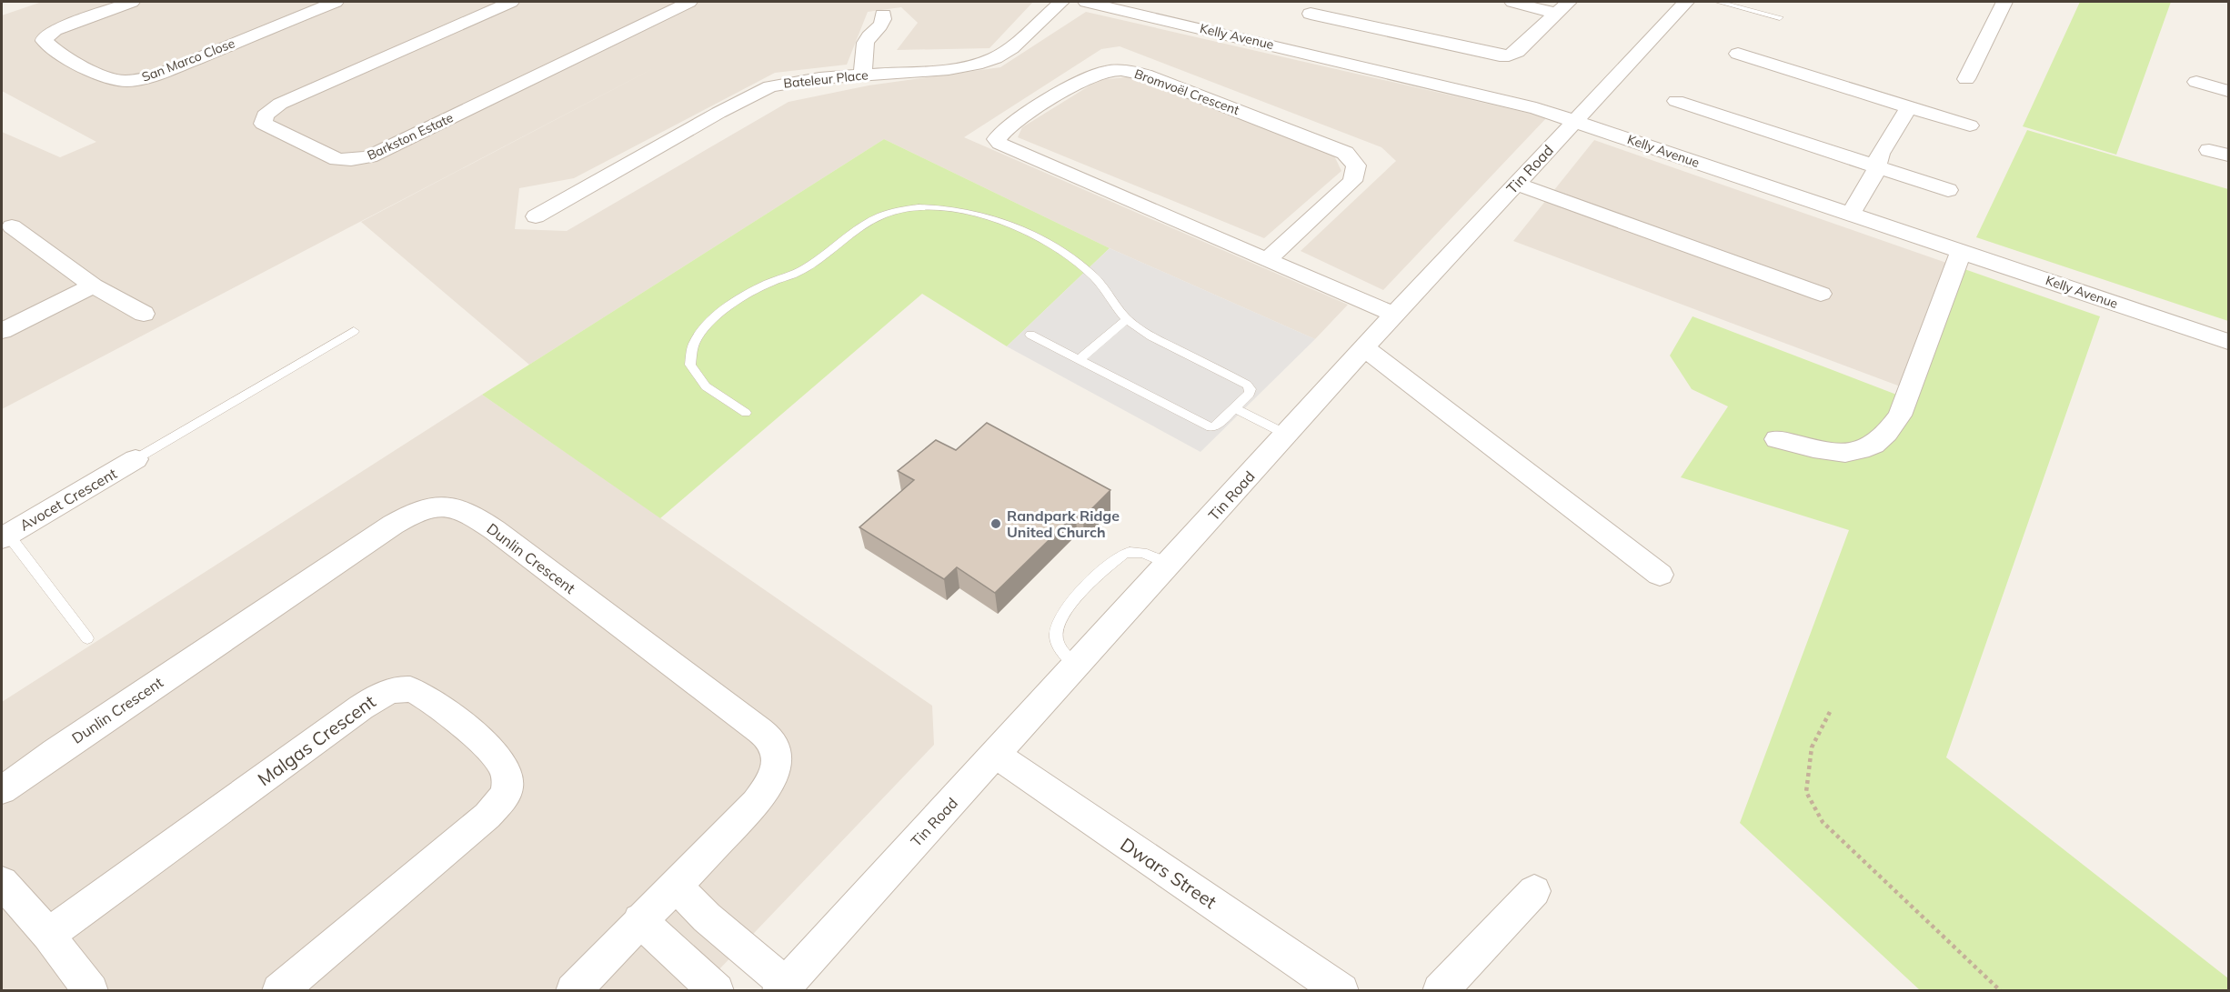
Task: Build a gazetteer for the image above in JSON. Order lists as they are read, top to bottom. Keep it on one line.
{"streets":{"street":["Kelly Avenue","San Marco Close","Bateleur Place","Bromvoël Crescent","Barkston Estate","Tin Road","Avocet Crescent","Dunlin Crescent","Malgas Crescent","Dwars Street"]},"crossings":[["Kelly Avenue","Tin Road"],["Bromvoël Crescent","Tin Road"],["Tin Road","Dwars Street"]],"places":["Randpark Ridge United Church"]}
